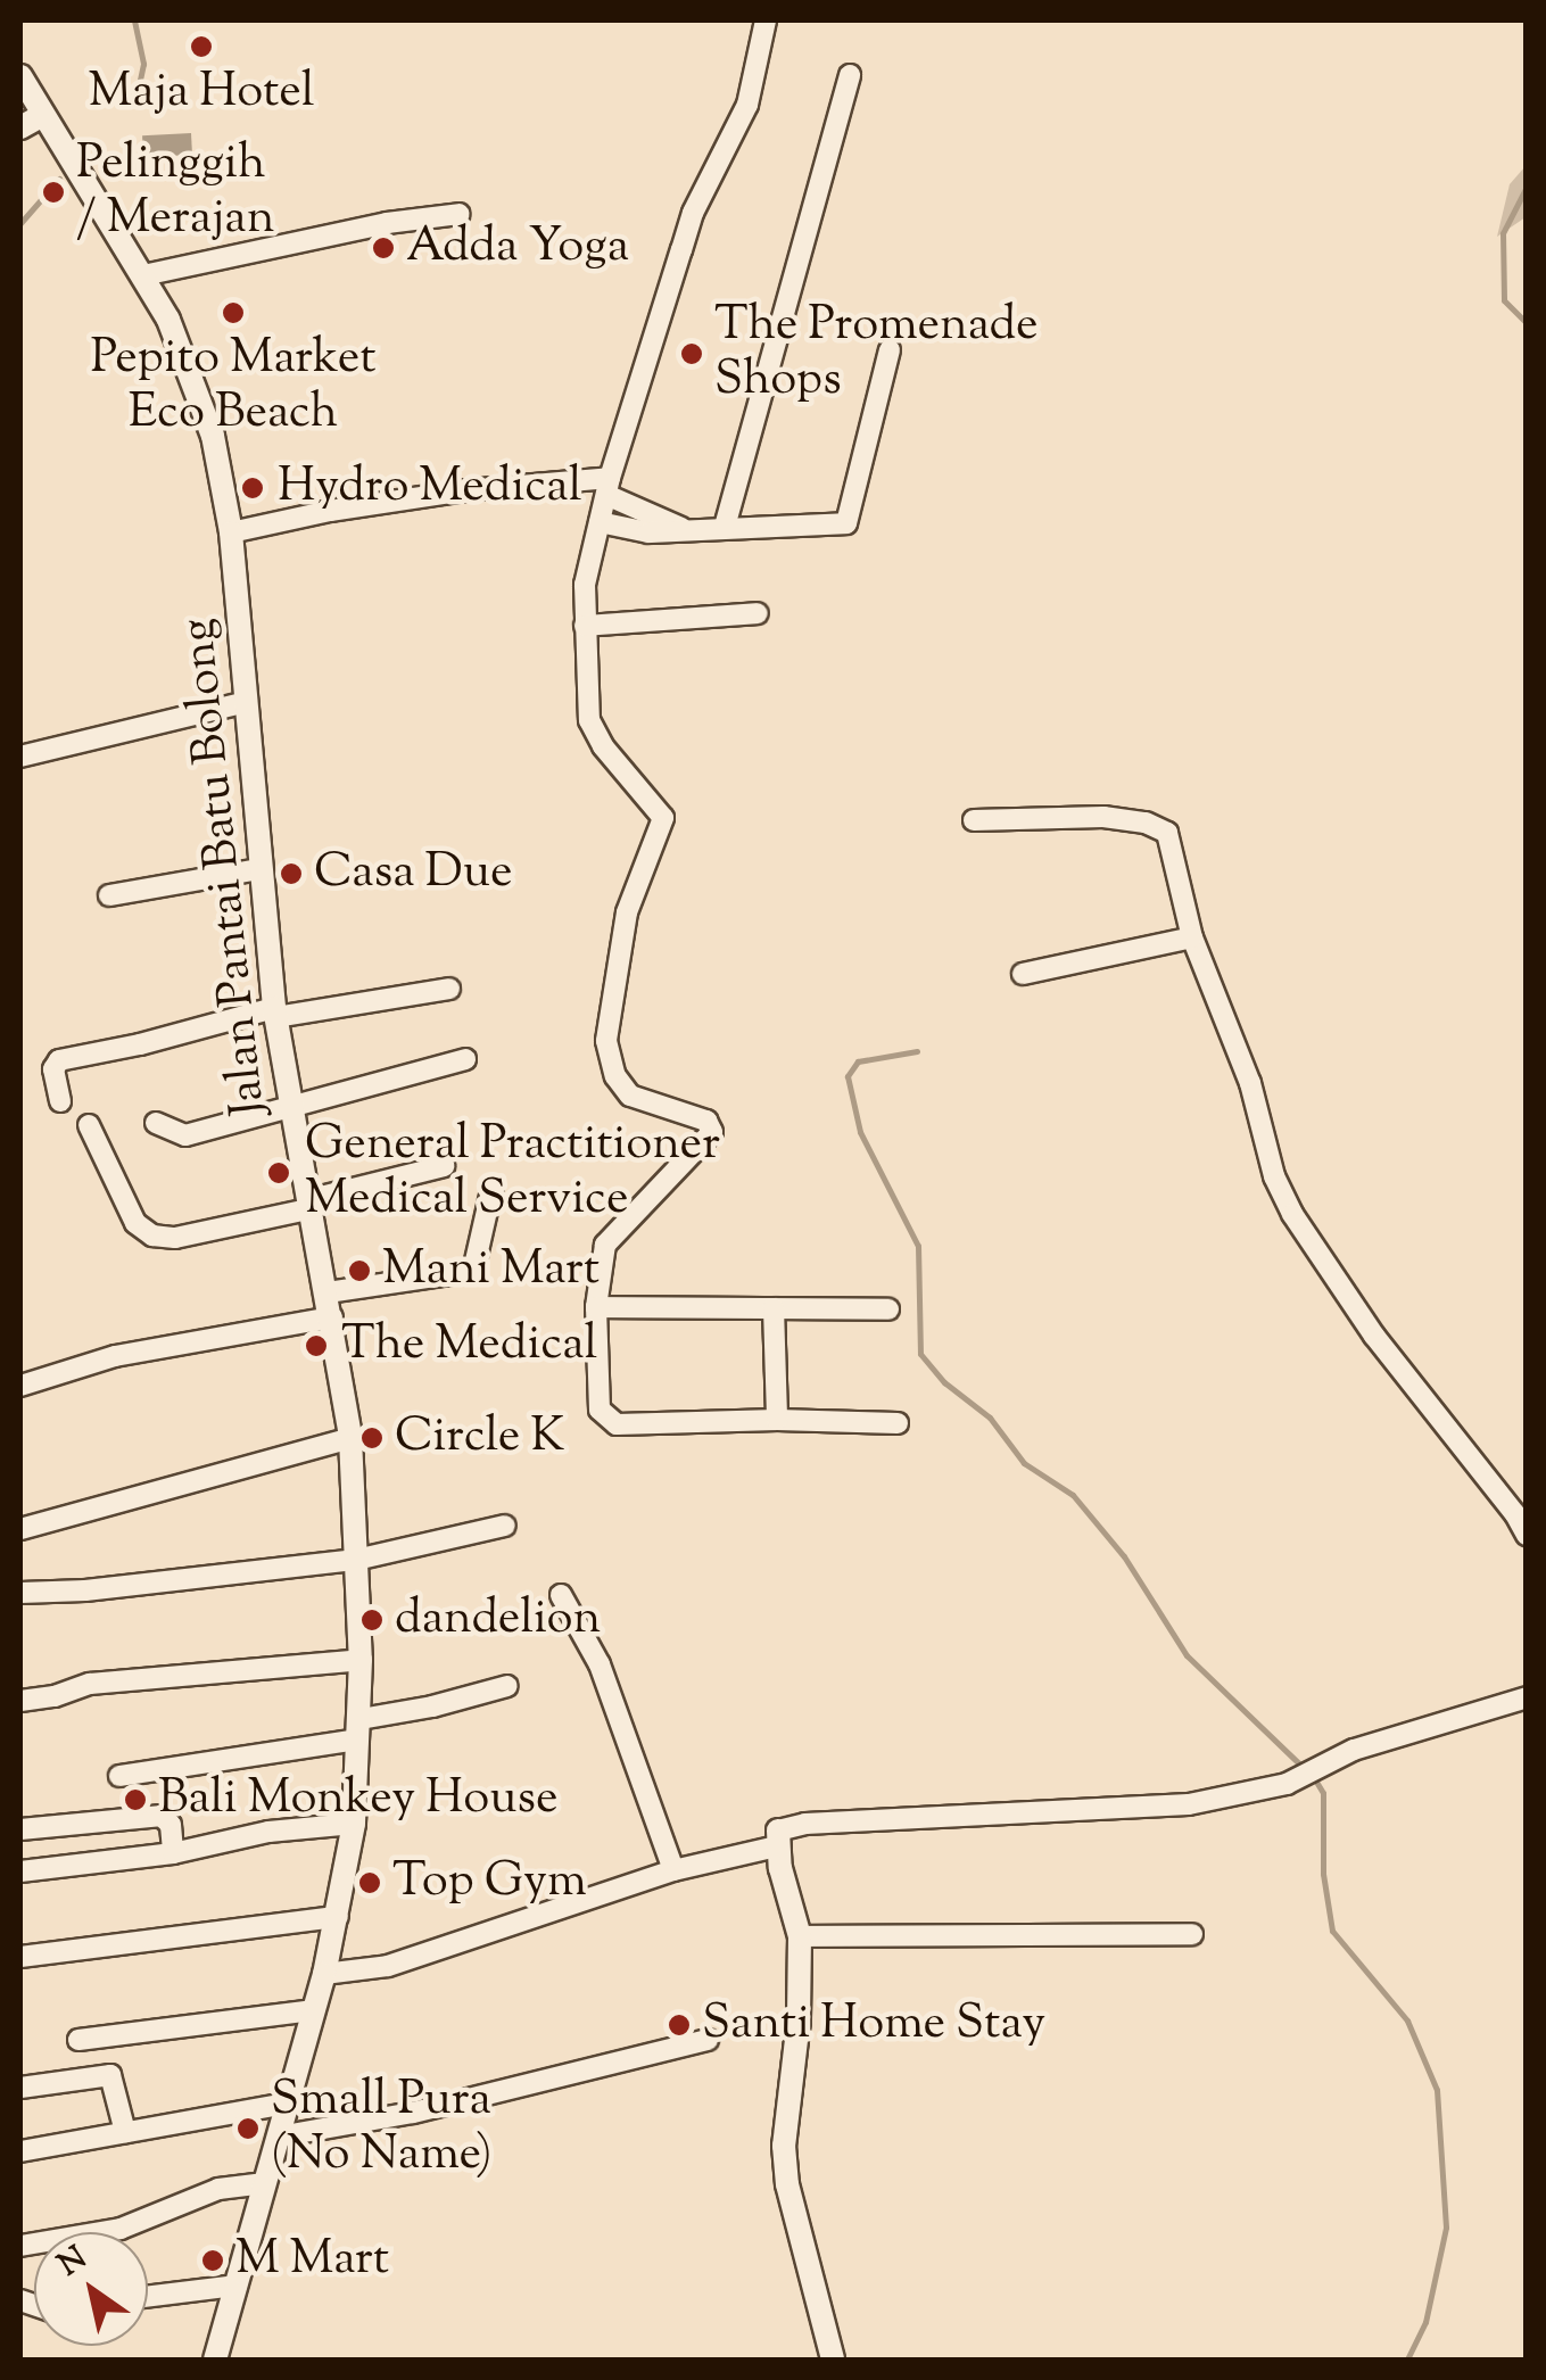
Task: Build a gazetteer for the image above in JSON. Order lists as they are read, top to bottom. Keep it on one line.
{"streets":{"street":["Jalan Pantai Batu Bolong"]},"places":["Maja Hotel","Pelinggih / Merajan","Adda Yoga","Pepito Market Eco Beach","The Promenade Shops","Hydro Medical","Casa Due","General Practitioner Medical Service","Mani Mart","The Medical","Circle K","dandelion","Bali Monkey House","Top Gym","Santi Home Stay","Small Pura (No Name)","M Mart"],"north":"top left"}
